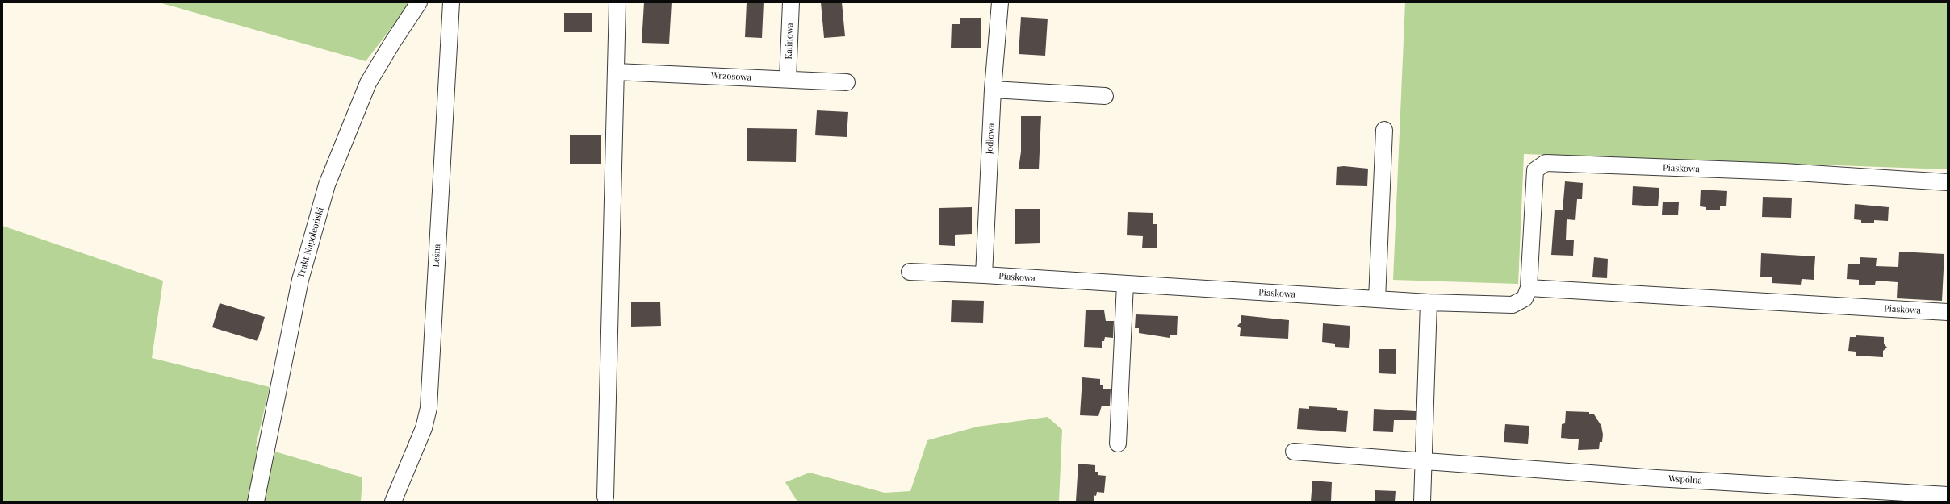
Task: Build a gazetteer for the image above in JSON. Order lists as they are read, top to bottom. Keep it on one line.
{"streets":{"street":["Kalinowa","Wrzosowa","Jodłowa","Piaskowa","Trakt Napoleoński","Leśna","Wspólna"]},"crossings":[["Kalinowa","Wrzosowa"],["Jodłowa","Piaskowa"]]}
